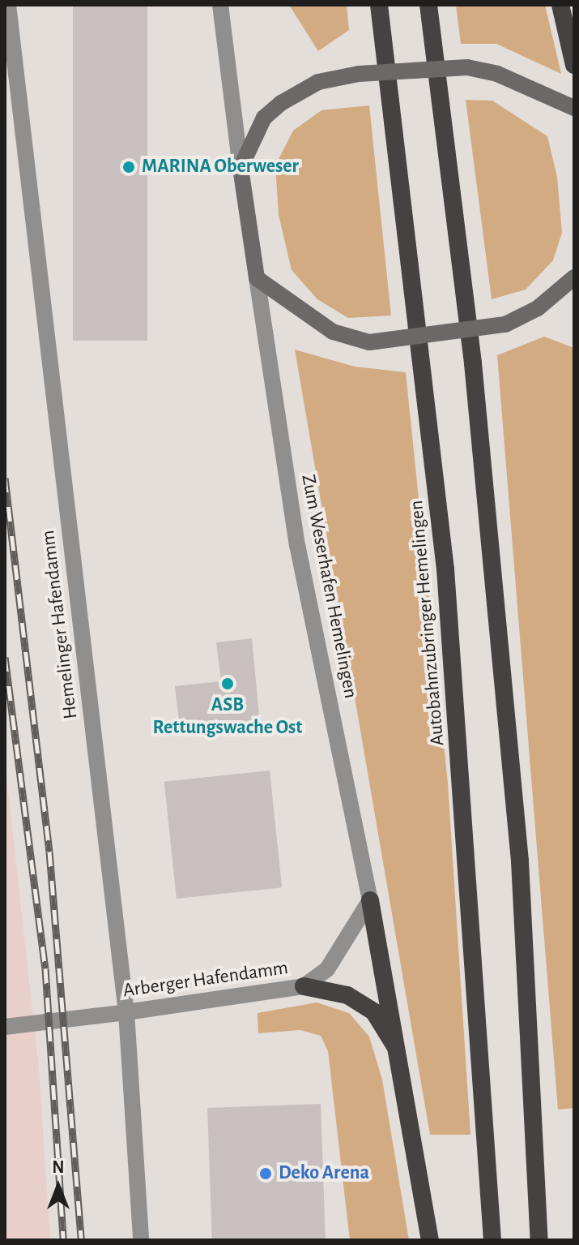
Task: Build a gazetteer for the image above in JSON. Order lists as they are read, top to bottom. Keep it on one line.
{"streets":{"highway":["Autobahnzubringer Hemelingen"],"street":["Zum Weserhafen Hemelingen","Hemelinger Hafendamm","Arberger Hafendamm"]},"crossings":[["Zum Weserhafen Hemelingen","Arberger Hafendamm"],["Hemelinger Hafendamm","Arberger Hafendamm"]],"places":["MARINA Oberweser","ASB Rettungswache Ost","Deko Arena"],"north":"top"}
